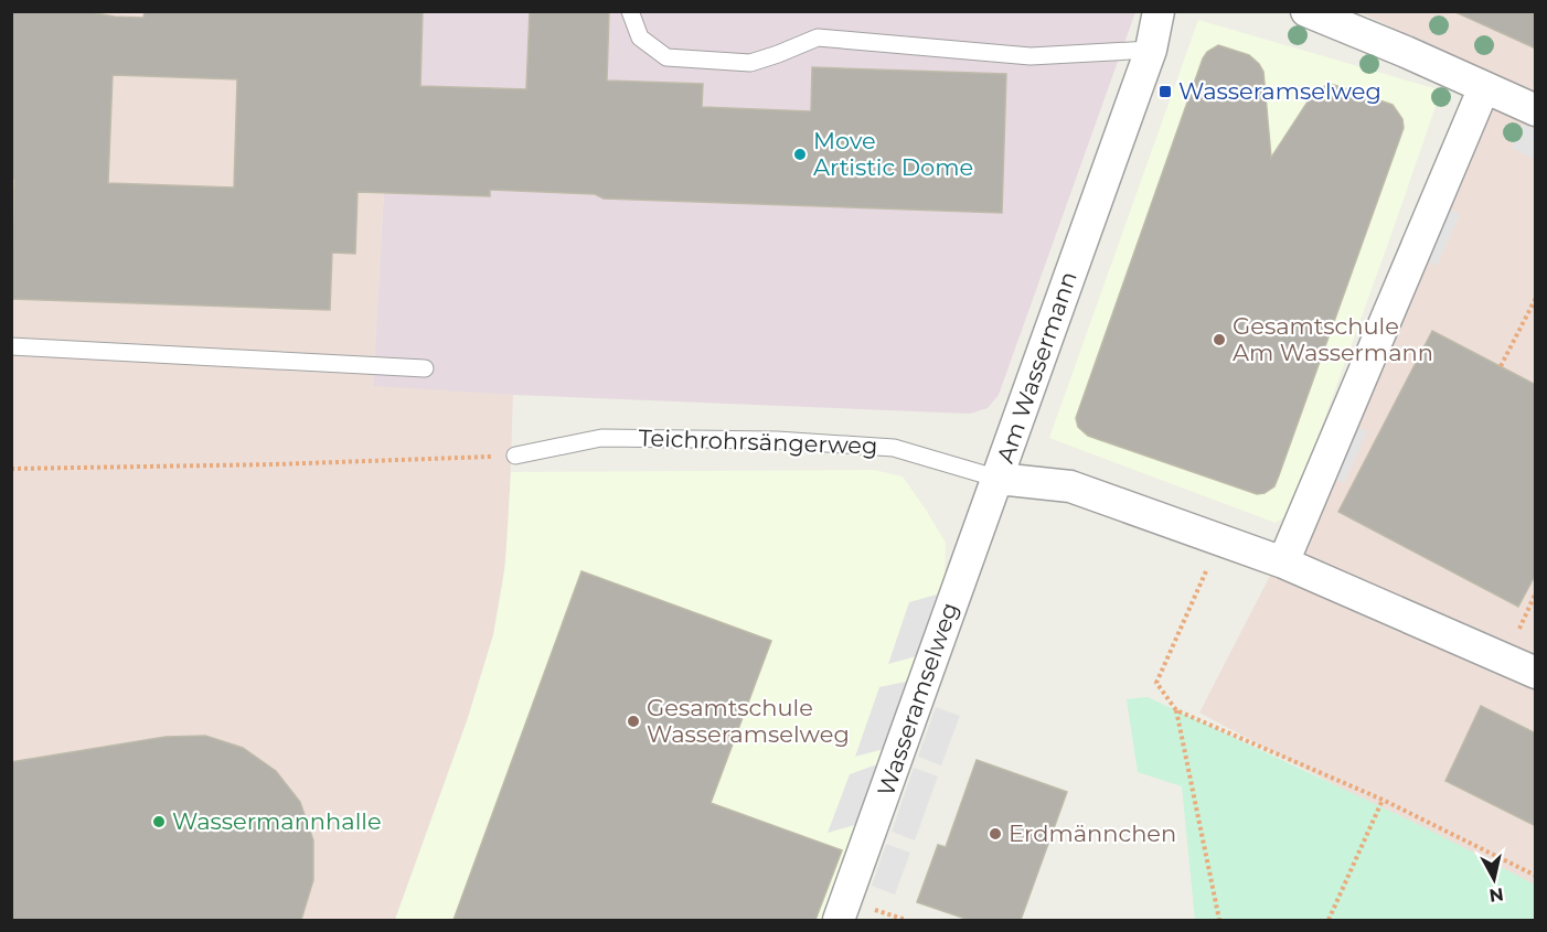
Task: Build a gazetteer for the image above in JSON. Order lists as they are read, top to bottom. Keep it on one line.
{"streets":{"street":["Am Wassermann","Wasseramselweg"],"lane":["Teichrohrsängerweg"]},"crossings":[["Am Wassermann","Teichrohrsängerweg"],["Am Wassermann","Wasseramselweg"],["Teichrohrsängerweg","Wasseramselweg"]],"places":{"transit":["Wasseramselweg"],"other":["Move Artistic Dome","Gesamtschule Am Wassermann","Gesamtschule Wasseramselweg","Wassermannhalle","Erdmännchen"]},"north":"bottom"}
